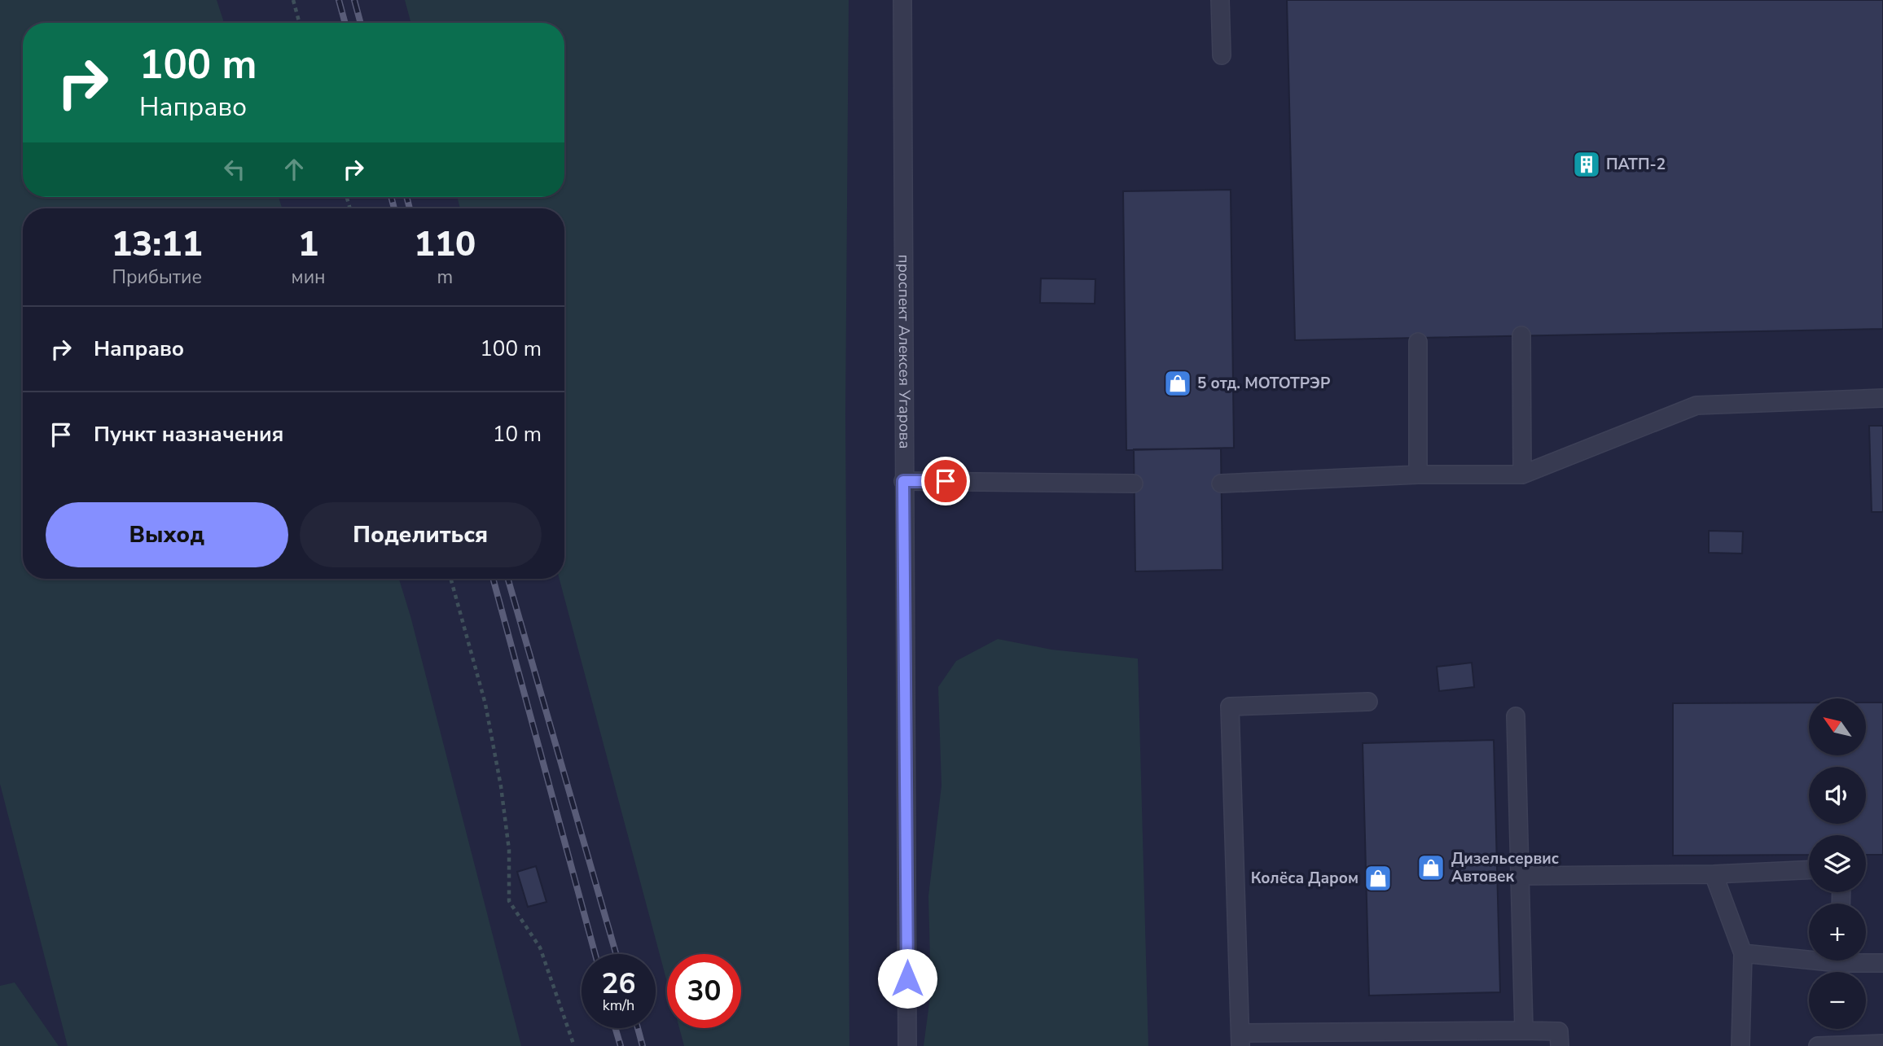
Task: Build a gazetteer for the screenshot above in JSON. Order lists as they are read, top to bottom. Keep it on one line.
{"streets":{"street":["проспект Алексея Угарова"]},"places":{"building":["ПАТП-2"],"shop":["5 отд. МОТОТРЭР","Дизельсервис Автовек","Колёса Даром"]},"north":"top left","page":{"turn":["100 m","Направо"],"eta":["13:11","Прибытие","1","мин","110","m"],"list":[{"name":"Направо","value":"100 m"},{"name":"Пункт назначения","value":"10 m"}],"buttons":["Выход","Поделиться"],"map_buttons":["+","−"],"speed":"26 km/h","limit":"30"}}
